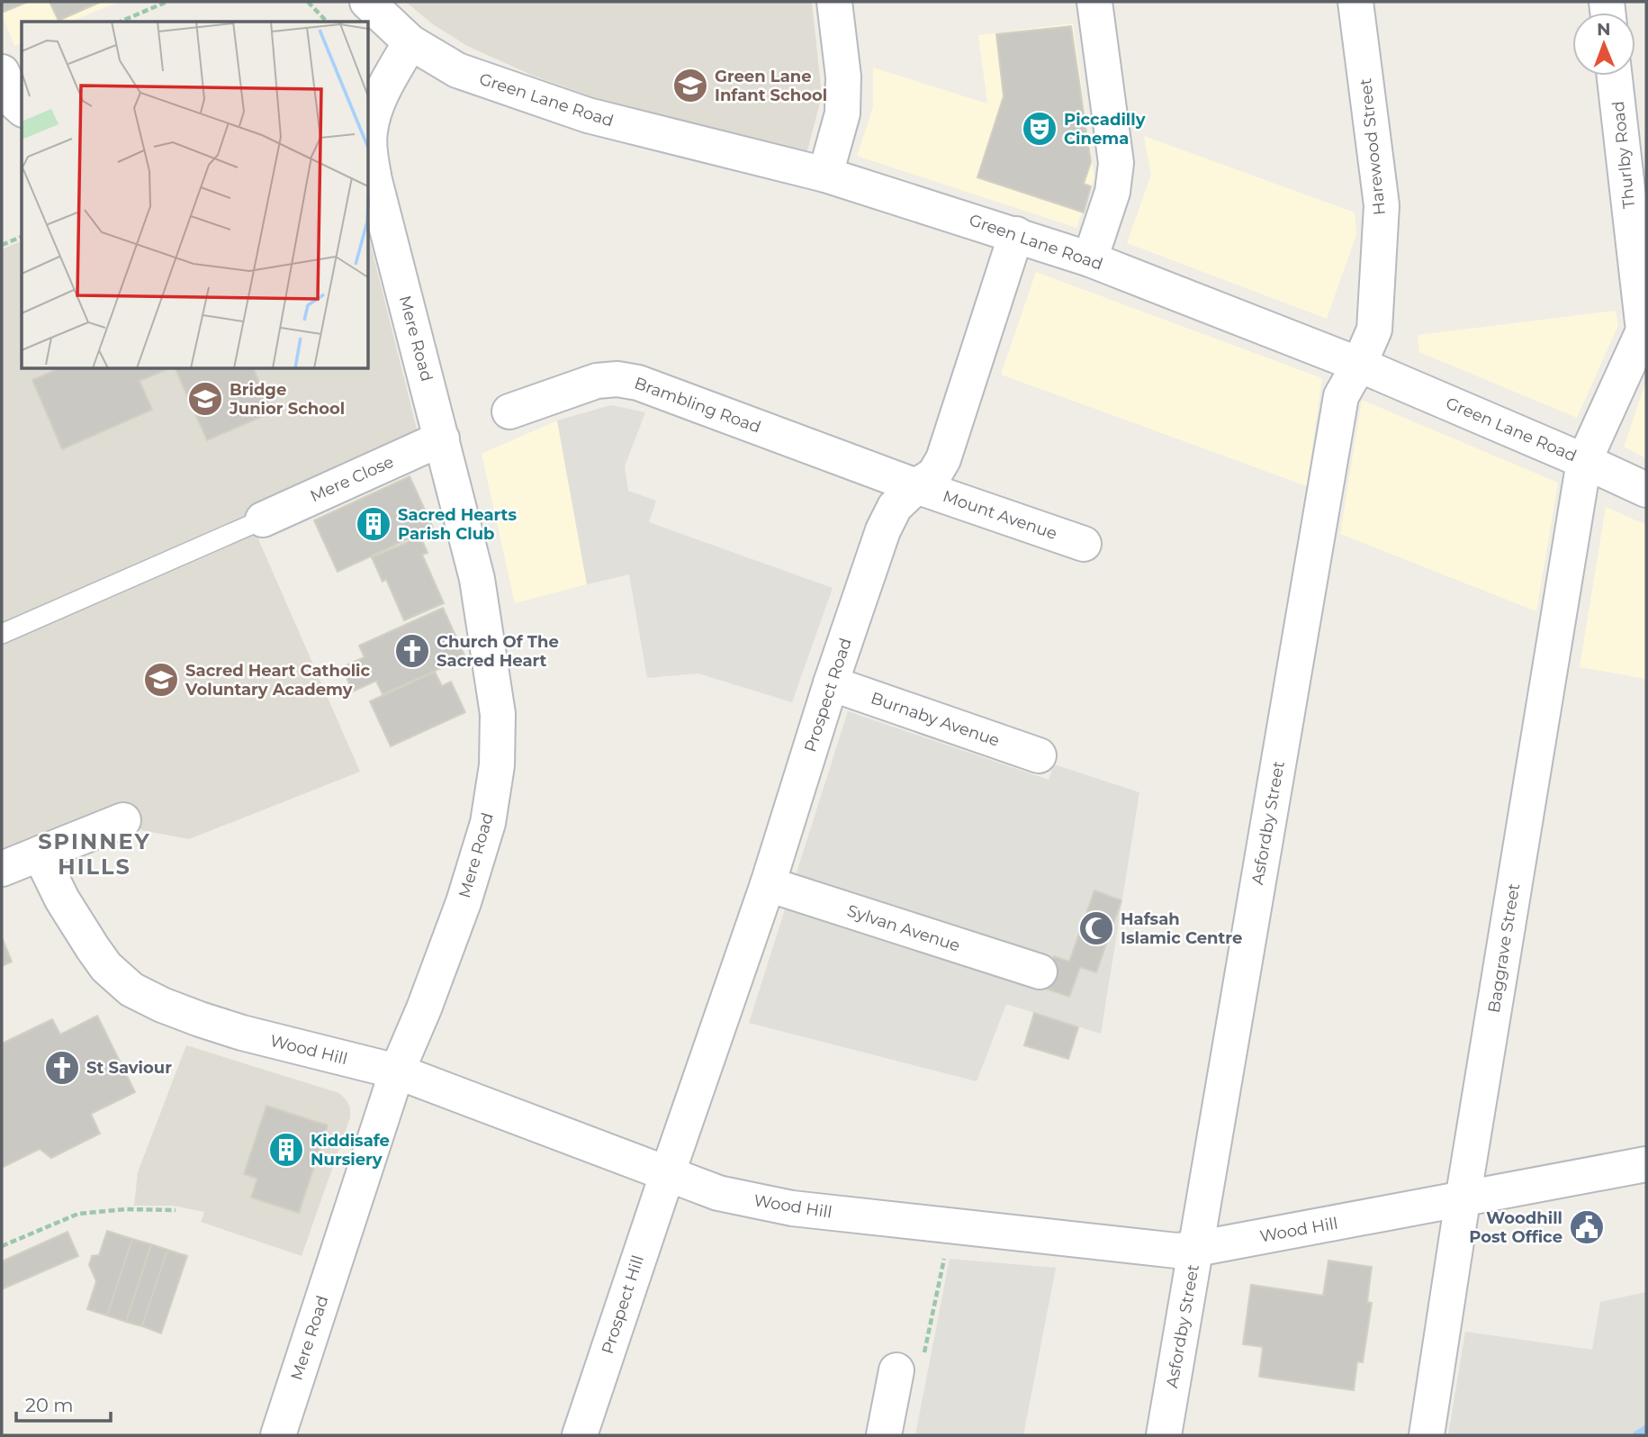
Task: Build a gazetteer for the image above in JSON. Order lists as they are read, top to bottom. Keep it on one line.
{"streets":{"street":["Green Lane Road","Harewood Street","Thurlby Road","Mere Road","Brambling Road","Mere Close","Mount Avenue","Prospect Road","Burnaby Avenue","Asfordby Street","Sylvan Avenue","Baggrave Street","Wood Hill","Prospect Hill"]},"crossings":[["Green Lane Road","Harewood Street"],["Green Lane Road","Thurlby Road"],["Green Lane Road","Mere Road"],["Green Lane Road","Prospect Road"],["Green Lane Road","Asfordby Street"],["Green Lane Road","Baggrave Street"],["Harewood Street","Asfordby Street"],["Thurlby Road","Baggrave Street"],["Mere Road","Mere Close"],["Mere Road","Wood Hill"],["Brambling Road","Mount Avenue"],["Brambling Road","Prospect Road"],["Mount Avenue","Prospect Road"],["Prospect Road","Burnaby Avenue"],["Prospect Road","Sylvan Avenue"],["Prospect Road","Wood Hill"],["Prospect Road","Prospect Hill"],["Asfordby Street","Wood Hill"],["Baggrave Street","Wood Hill"],["Wood Hill","Prospect Hill"]],"districts":["SPINNEY HILLS"],"places":{"school or university":["Green Lane Infant School","Bridge Junior School","Sacred Heart Catholic Voluntary Academy"],"theatre":["Piccadilly Cinema"],"building":["Sacred Hearts Parish Club","Kiddisafe Nursiery"],"church":["Church Of The Sacred Heart","St Saviour"],"mosque":["Hafsah Islamic Centre"],"public building":["Woodhill Post Office"]},"scale_bar":"20 m","north":"top"}
